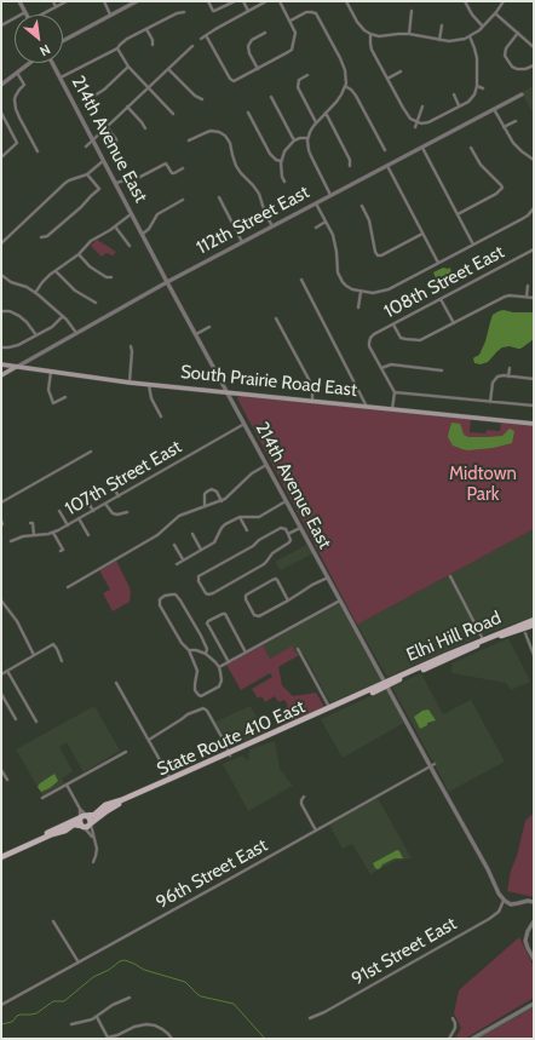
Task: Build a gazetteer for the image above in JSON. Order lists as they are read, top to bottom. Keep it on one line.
{"streets":{"main road":["112th Street East","South Prairie Road East","Elhi Hill Road","State Route 410 East"],"street":["214th Avenue East","108th Street East","107th Street East","96th Street East","91st Street East"]},"crossings":[["214th Avenue East","112th Street East"],["214th Avenue East","South Prairie Road East"],["214th Avenue East","107th Street East"],["214th Avenue East","Elhi Hill Road"],["214th Avenue East","State Route 410 East"],["214th Avenue East","96th Street East"],["214th Avenue East","91st Street East"],["112th Street East","South Prairie Road East"],["Elhi Hill Road","State Route 410 East"]],"parks":["Midtown Park"],"north":"bottom right"}
